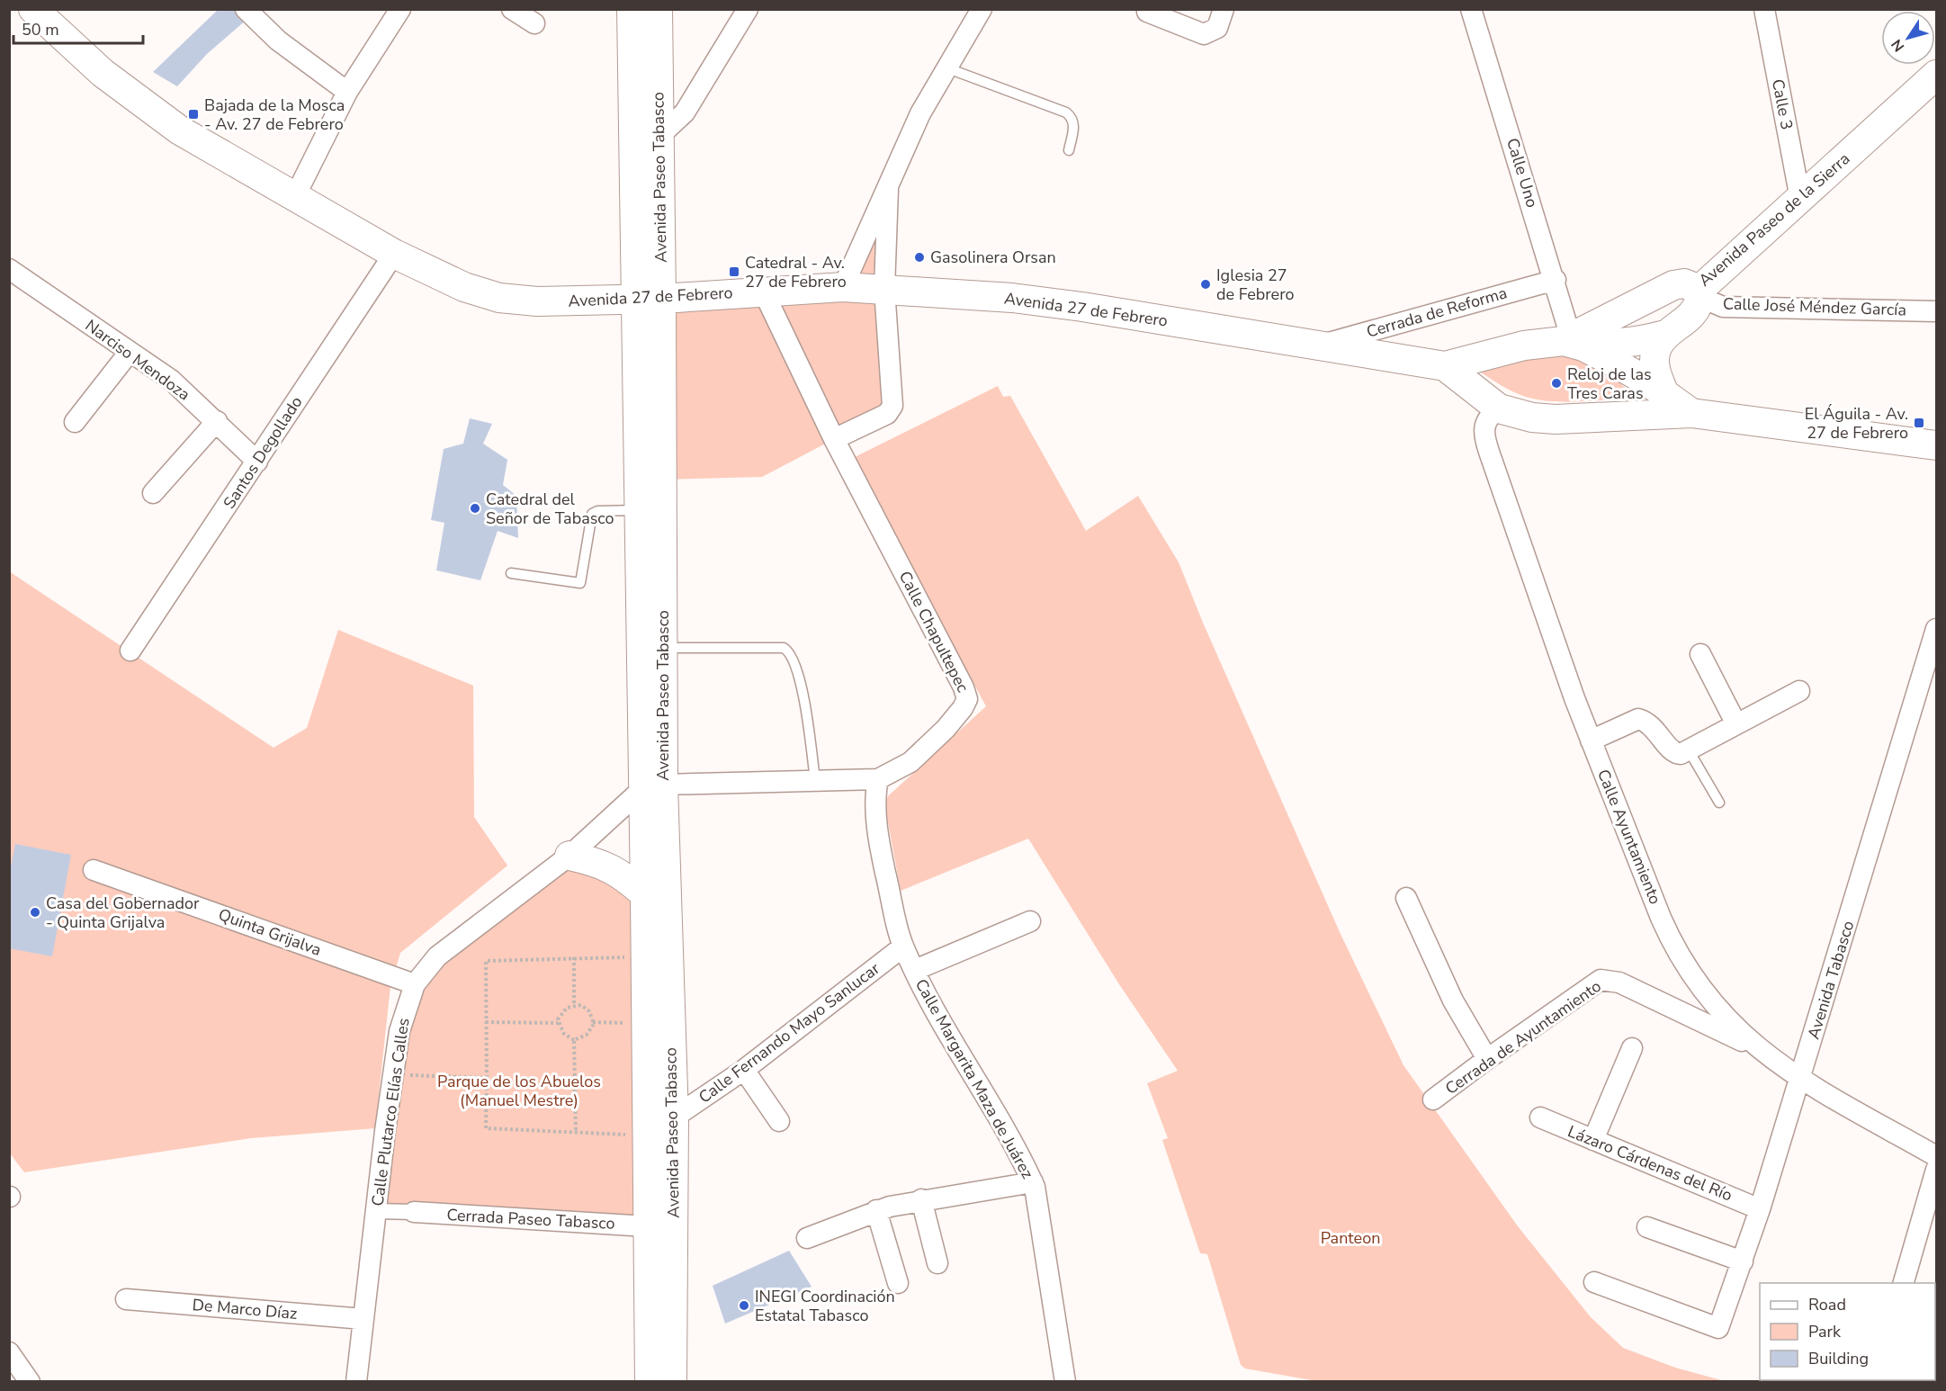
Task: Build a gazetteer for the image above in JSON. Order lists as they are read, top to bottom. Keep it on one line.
{"streets":{"main road":["Avenida Paseo Tabasco","Avenida Paseo de la Sierra","Avenida 27 de Febrero"],"street":["Calle 3","Calle Uno","Calle José Méndez García","Cerrada de Reforma","Narciso Mendoza","Santos Degollado","Calle Chapultepec","Calle Ayuntamiento","Quinta Grijalva","Avenida Tabasco","Calle Fernando Mayo Sanlucar","Cerrada de Ayuntamiento","Calle Margarita Maza de Juárez","Calle Plutarco Elías Calles","Lázaro Cárdenas del Río","Cerrada Paseo Tabasco","De Marco Díaz"]},"crossings":[["Calle 3","Avenida Paseo de la Sierra"],["Calle Uno","Avenida Paseo de la Sierra"],["Calle Uno","Avenida 27 de Febrero"],["Calle Uno","Cerrada de Reforma"],["Avenida Paseo Tabasco","Avenida 27 de Febrero"],["Avenida Paseo Tabasco","Calle Chapultepec"],["Avenida Paseo Tabasco","Calle Fernando Mayo Sanlucar"],["Avenida Paseo Tabasco","Calle Plutarco Elías Calles"],["Avenida Paseo Tabasco","Cerrada Paseo Tabasco"],["Avenida Paseo de la Sierra","Avenida 27 de Febrero"],["Avenida Paseo de la Sierra","Calle José Méndez García"],["Avenida 27 de Febrero","Cerrada de Reforma"],["Avenida 27 de Febrero","Santos Degollado"],["Avenida 27 de Febrero","Calle Chapultepec"],["Avenida 27 de Febrero","Calle Ayuntamiento"],["Narciso Mendoza","Santos Degollado"],["Calle Chapultepec","Calle Margarita Maza de Juárez"],["Calle Chapultepec","Calle Plutarco Elías Calles"],["Calle Ayuntamiento","Avenida Tabasco"],["Calle Ayuntamiento","Cerrada de Ayuntamiento"],["Quinta Grijalva","Calle Plutarco Elías Calles"],["Avenida Tabasco","Lázaro Cárdenas del Río"],["Calle Fernando Mayo Sanlucar","Calle Margarita Maza de Juárez"],["Calle Plutarco Elías Calles","De Marco Díaz"]],"parks":["Parque de los Abuelos (Manuel Mestre)","Panteon"],"places":{"transit":["Bajada de la Mosca - Av. 27 de Febrero","Catedral - Av. 27 de Febrero","El Águila - Av. 27 de Febrero"],"other":["Gasolinera Orsan","Iglesia 27 de Febrero","Reloj de las Tres Caras","Catedral del Señor de Tabasco","Casa del Gobernador - Quinta Grijalva","INEGI Coordinación Estatal Tabasco"]},"legend":["Road","Park","Building"],"scale_bar":"50 m","north":"bottom left"}
